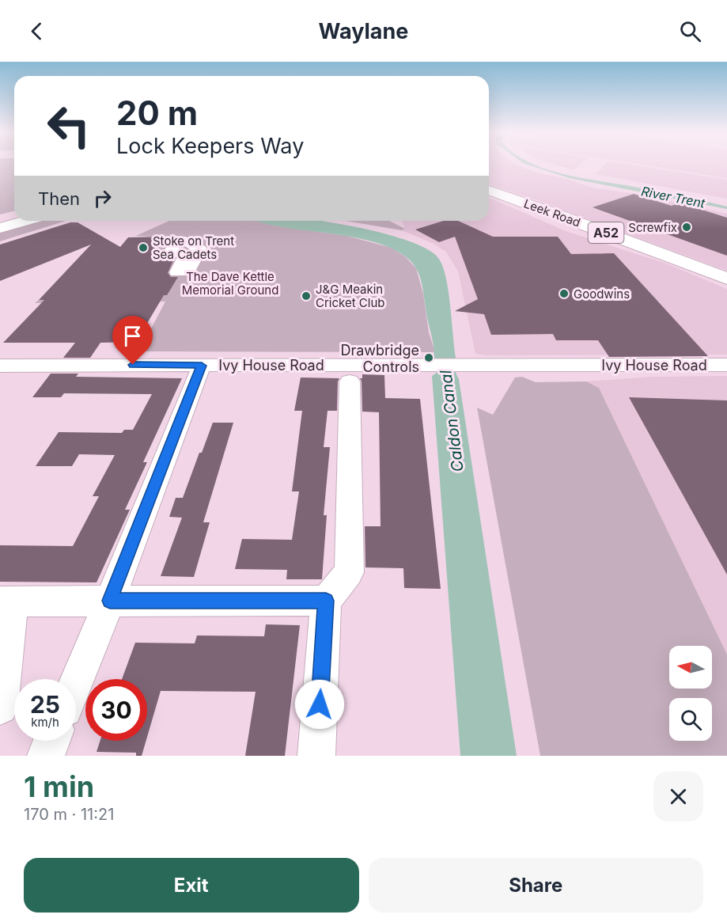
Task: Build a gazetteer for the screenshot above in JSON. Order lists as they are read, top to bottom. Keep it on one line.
{"streets":{"main road":["Leek Road","A52"],"street":["Ivy House Road"]},"water":["River Trent","Caldon Canal"],"parks":["The Dave Kettle Memorial Ground"],"places":["Screwfix","Stoke on Trent Sea Cadets","Goodwins","J&G Meakin Cricket Club","Drawbridge Controls"],"north":"left","page":{"header":"Waylane","turn":["20 m","Lock Keepers Way"],"then":"Then","speed":"25 km/h","limit":"30","heading":["1 min","170 m · 11:21"],"buttons":["Exit","Share"]}}
